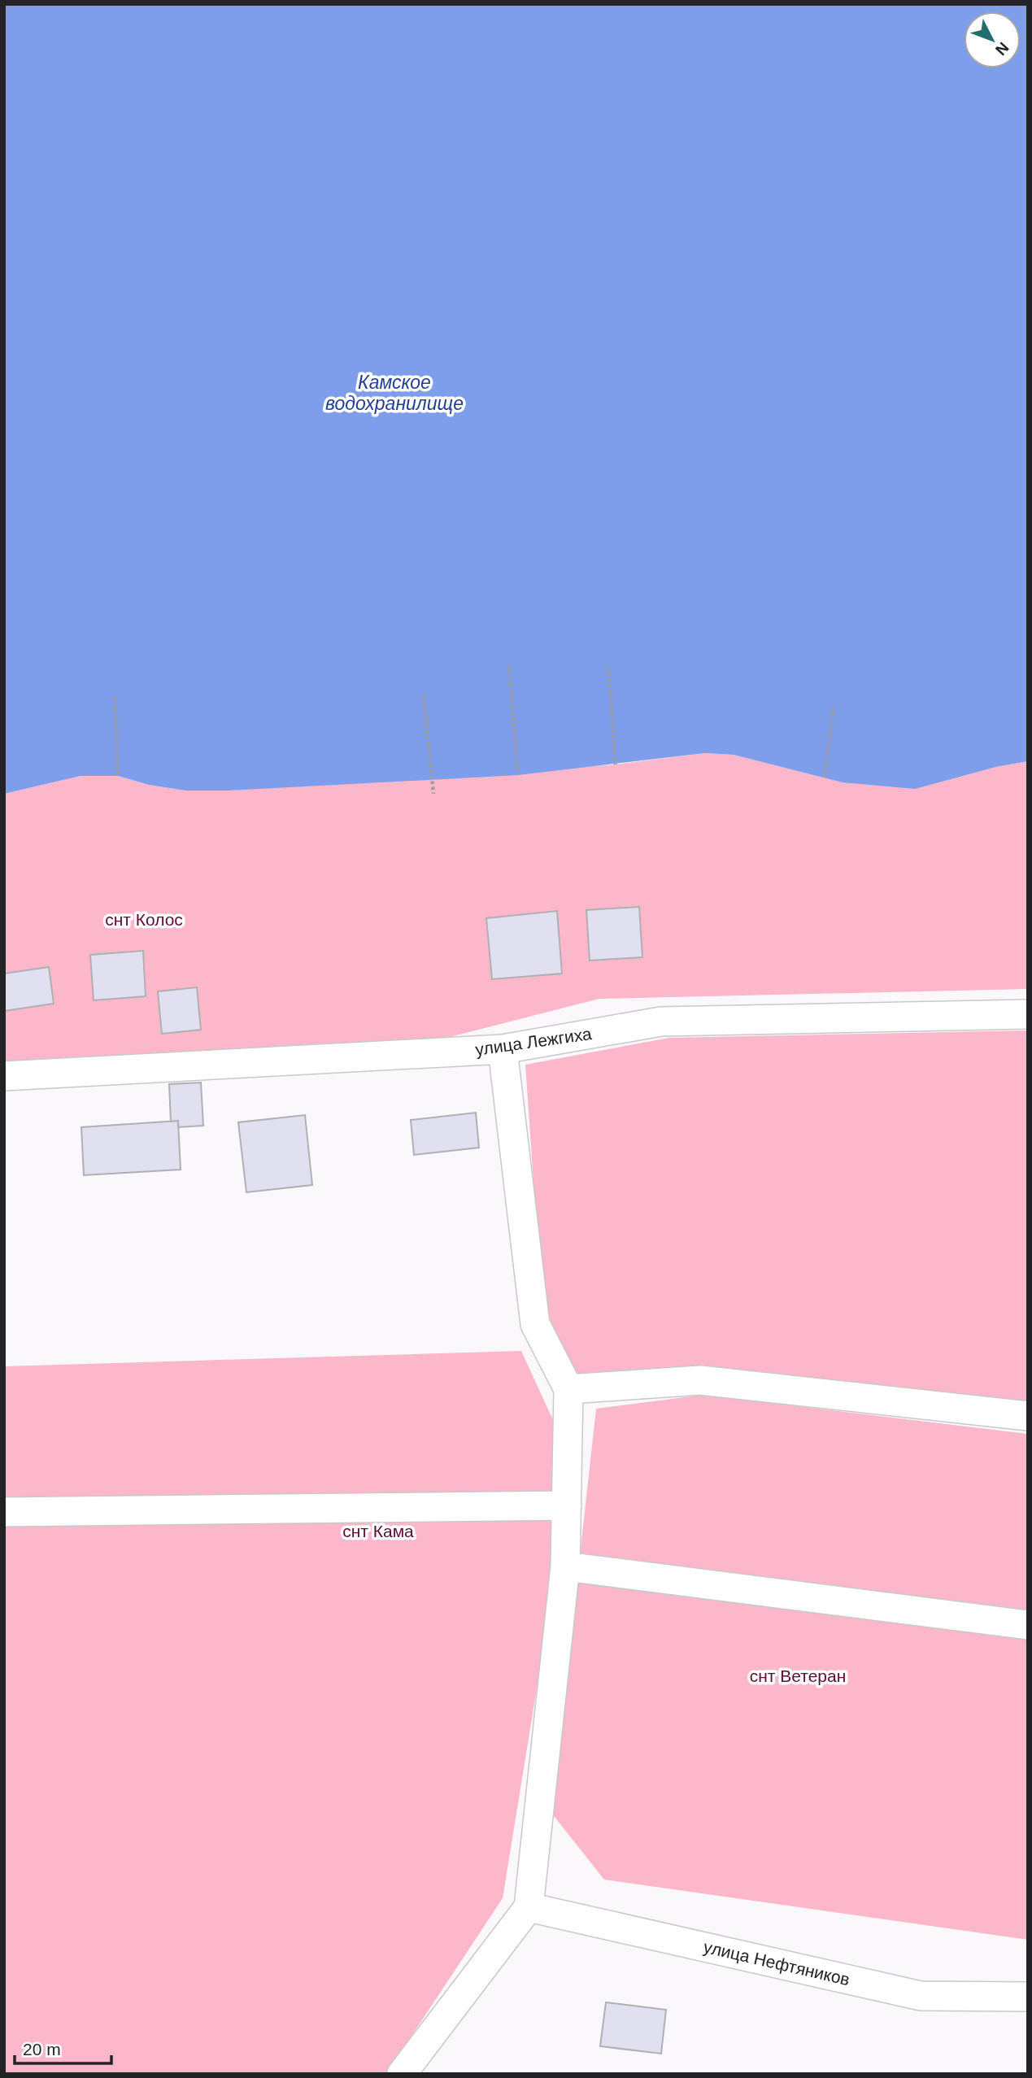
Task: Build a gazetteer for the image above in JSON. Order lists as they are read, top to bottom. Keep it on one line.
{"streets":{"street":["улица Лежгиха","улица Нефтяников"]},"water":["Камское водохранилище"],"parks":["снт Колос","снт Кама","снт Ветеран"],"scale_bar":"20 m","north":"bottom right"}
